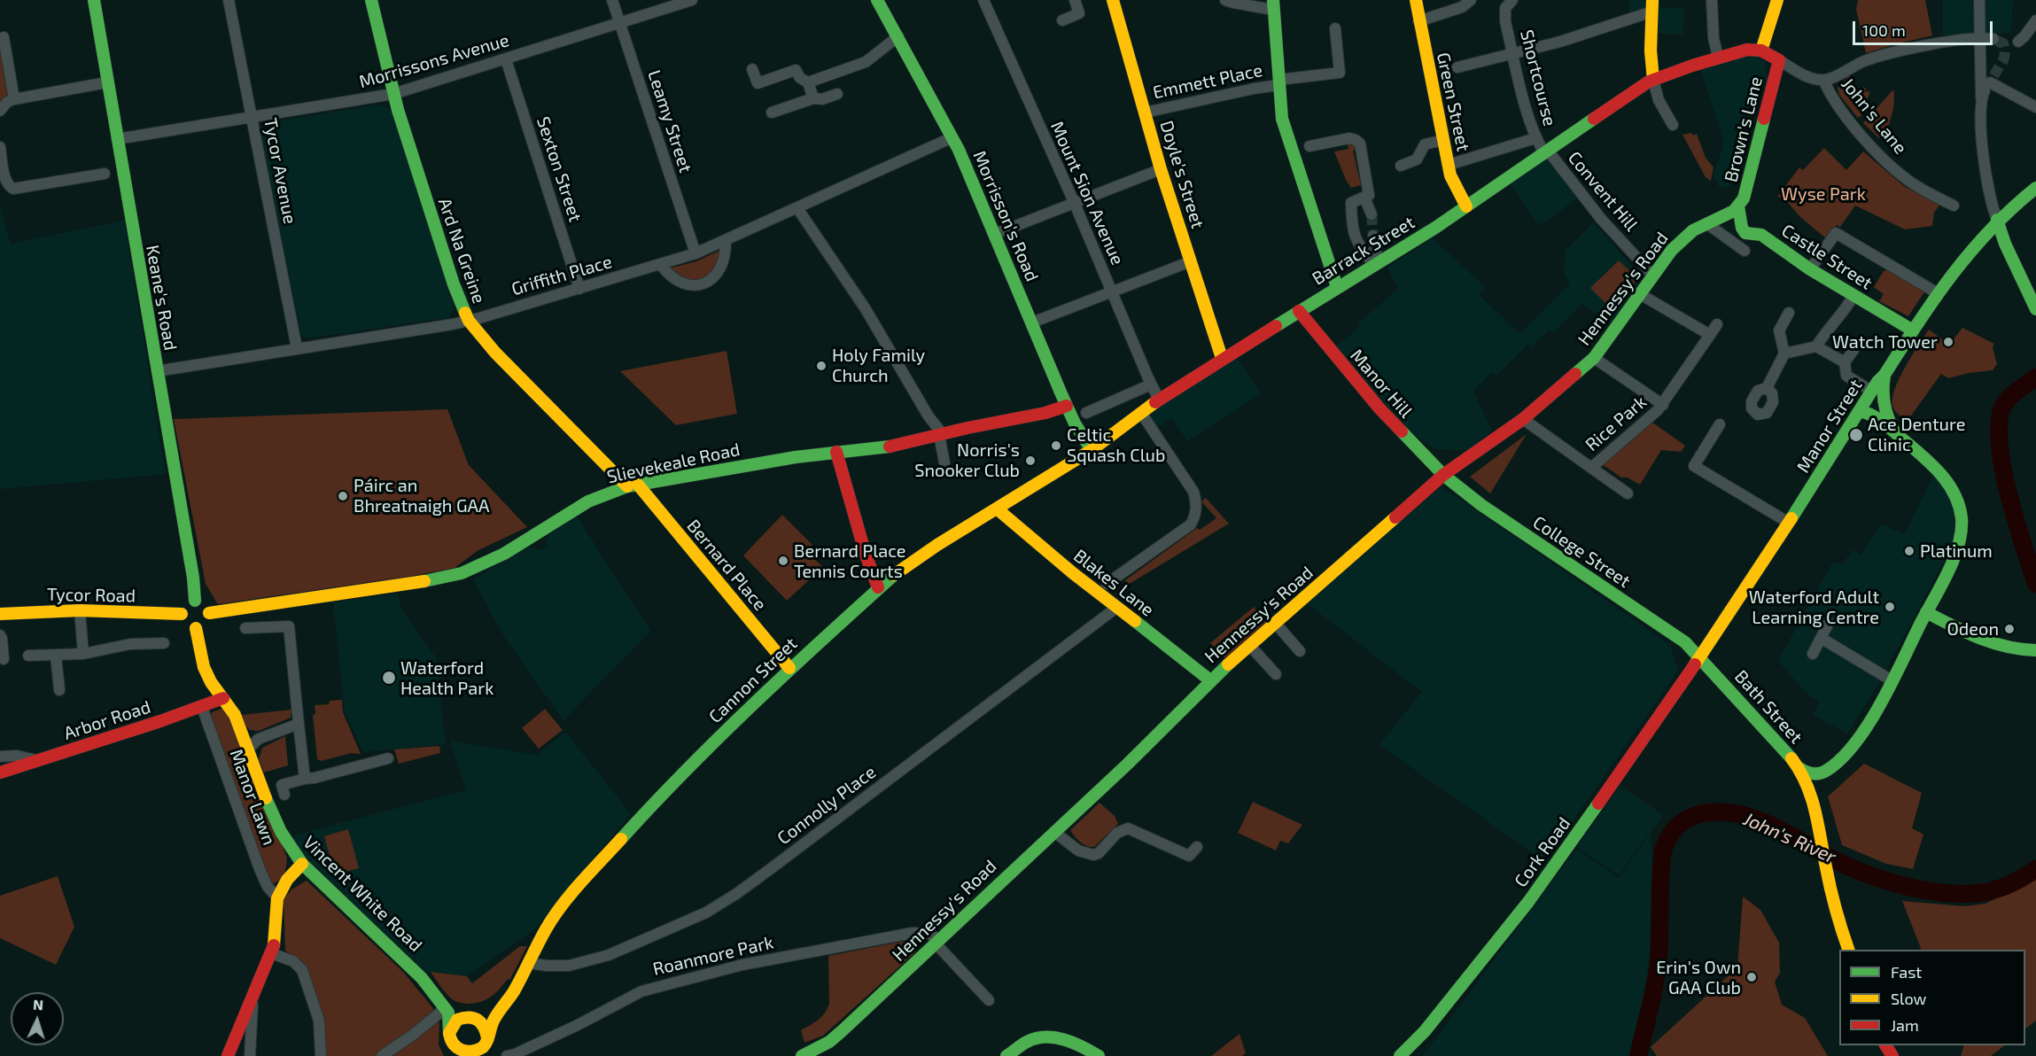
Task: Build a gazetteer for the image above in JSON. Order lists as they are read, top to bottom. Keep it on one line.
{"streets":{"street":["Morrissons Avenue","Shortcourse","Emmett Place","Green Street","John's Lane","Leamy Street","Brown's Lane","Sexton Street","Tycor Avenue","Doyle's Street","Convent Hill","Mount Sion Avenue","Morrisson's Road","Ard Na Greine","Barrack Street","Castle Street","Griffith Place","Hennessy's Road","Keane's Road","Manor Hill","Rice Park","Manor Street","Slievekeale Road","College Street","Bernard Place","Blakes Lane","Tycor Road","Cannon Street","Bath Street","Arbor Road","Manor Lawn","Connolly Place","Cork Road","Vincent White Road","Roanmore Park"]},"crossings":[["Morrissons Avenue","Leamy Street"],["Morrissons Avenue","Sexton Street"],["Morrissons Avenue","Tycor Avenue"],["Morrissons Avenue","Ard Na Greine"],["Morrissons Avenue","Keane's Road"],["Shortcourse","Convent Hill"],["Shortcourse","Barrack Street"],["Emmett Place","Doyle's Street"],["Green Street","Barrack Street"],["Leamy Street","Griffith Place"],["Brown's Lane","Castle Street"],["Brown's Lane","Hennessy's Road"],["Sexton Street","Griffith Place"],["Tycor Avenue","Griffith Place"],["Doyle's Street","Barrack Street"],["Convent Hill","Barrack Street"],["Convent Hill","Hennessy's Road"],["Mount Sion Avenue","Barrack Street"],["Morrisson's Road","Barrack Street"],["Morrisson's Road","Griffith Place"],["Morrisson's Road","Slievekeale Road"],["Morrisson's Road","Cannon Street"],["Ard Na Greine","Griffith Place"],["Ard Na Greine","Slievekeale Road"],["Ard Na Greine","Bernard Place"],["Barrack Street","Manor Hill"],["Barrack Street","Cannon Street"],["Castle Street","Hennessy's Road"],["Castle Street","Manor Street"],["Griffith Place","Keane's Road"],["Hennessy's Road","Manor Hill"],["Hennessy's Road","Rice Park"],["Hennessy's Road","College Street"],["Hennessy's Road","Blakes Lane"],["Hennessy's Road","Roanmore Park"],["Keane's Road","Slievekeale Road"],["Keane's Road","Tycor Road"],["Keane's Road","Vincent White Road"],["Manor Hill","College Street"],["Manor Street","College Street"],["Manor Street","Bath Street"],["Manor Street","Cork Road"],["Slievekeale Road","Bernard Place"],["Slievekeale Road","Tycor Road"],["Slievekeale Road","Vincent White Road"],["College Street","Bath Street"],["College Street","Cork Road"],["Bernard Place","Cannon Street"],["Blakes Lane","Cannon Street"],["Blakes Lane","Connolly Place"],["Tycor Road","Vincent White Road"],["Cannon Street","Connolly Place"],["Bath Street","Cork Road"],["Arbor Road","Manor Lawn"],["Arbor Road","Vincent White Road"]],"water":["John's River"],"parks":["Wyse Park"],"places":["Watch Tower","Holy Family Church","Ace Denture Clinic","Celtic Squash Club","Norris's Snooker Club","Páirc an Bhreatnaigh GAA","Platinum","Bernard Place Tennis Courts","Waterford Adult Learning Centre","Odeon","Waterford Health Park","Erin's Own GAA Club"],"legend":["Fast","Slow","Jam"],"scale_bar":"100 m","north":"top"}
